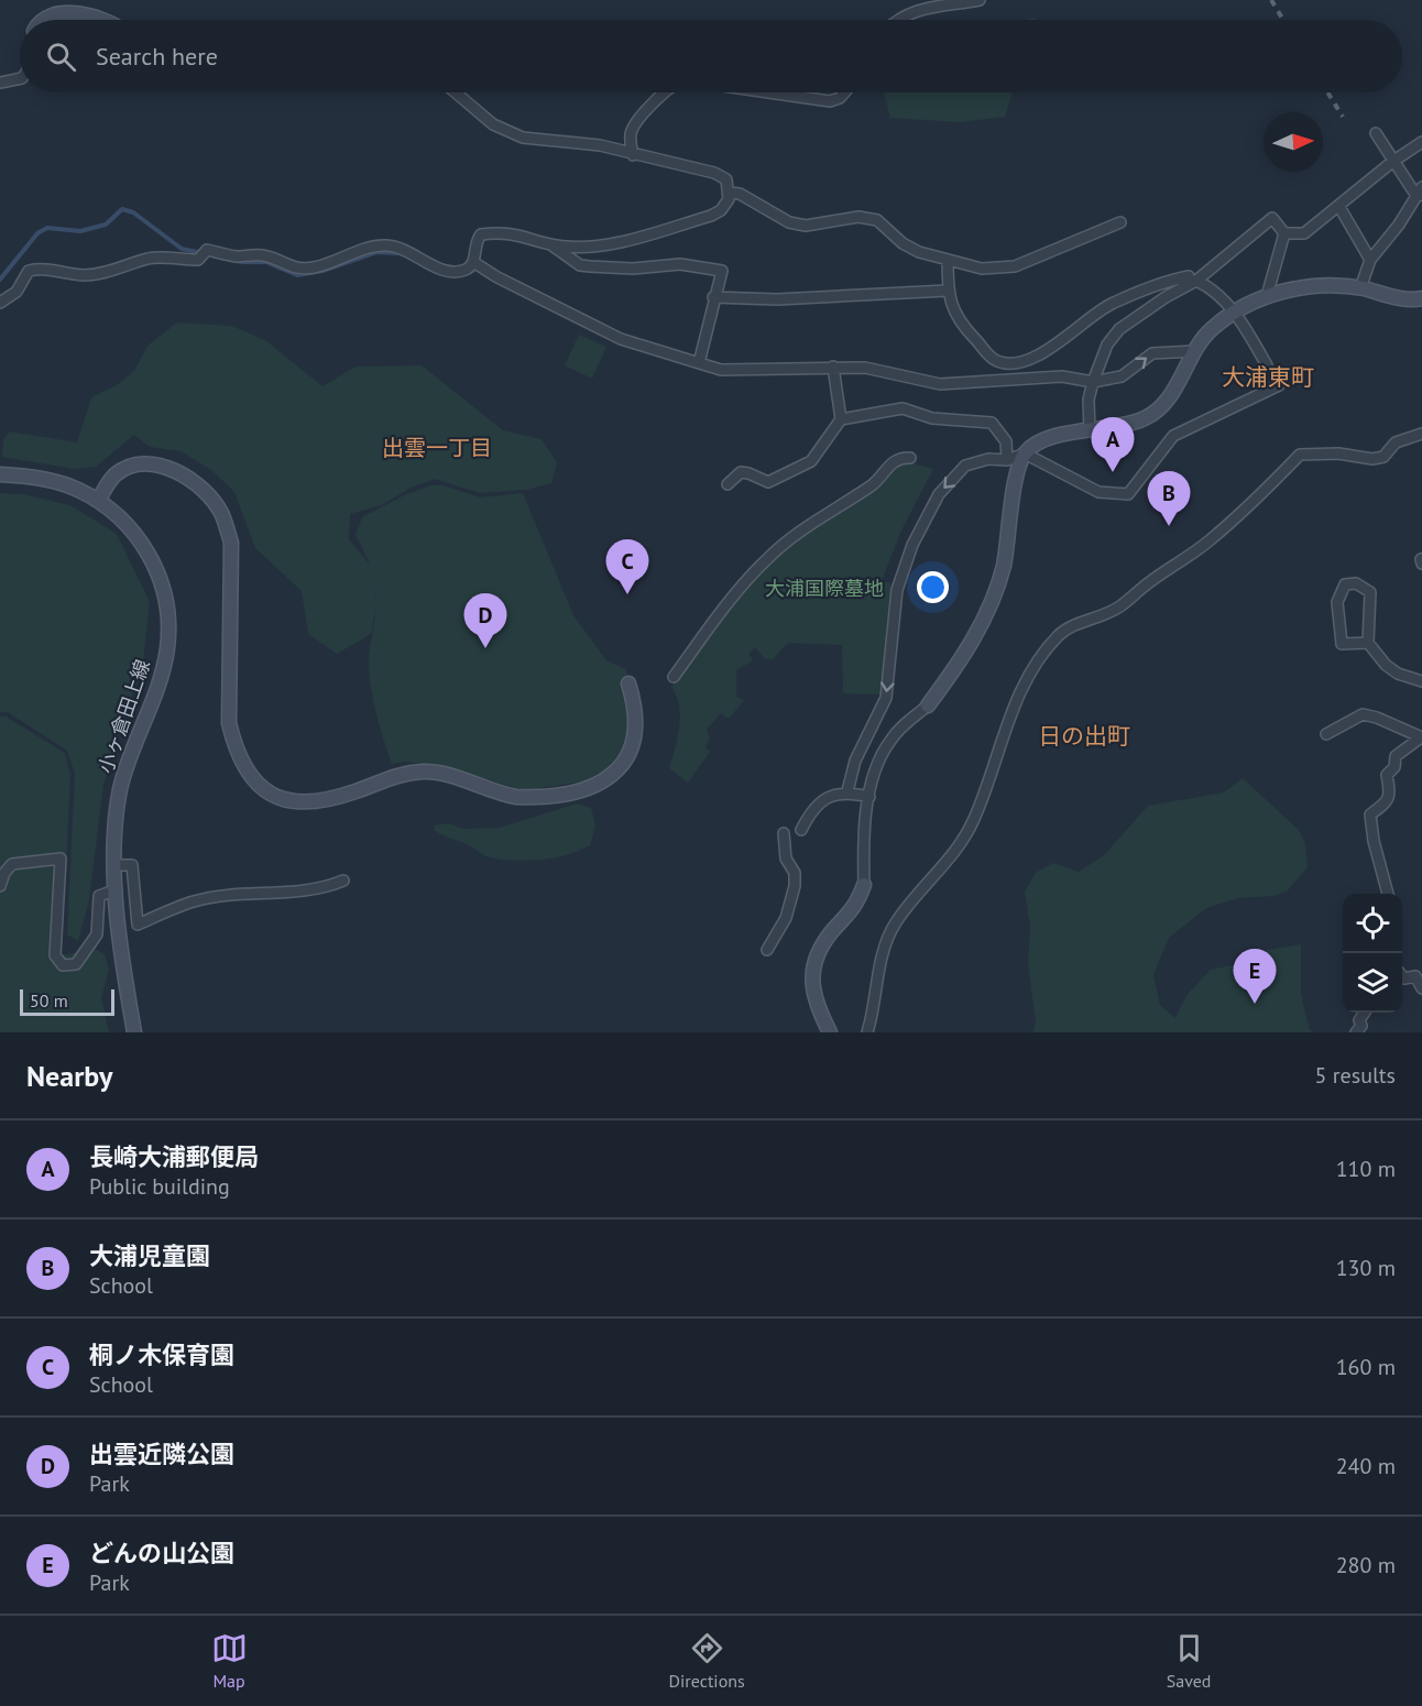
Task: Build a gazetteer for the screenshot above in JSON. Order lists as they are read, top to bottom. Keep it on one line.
{"streets":{"street":["小ヶ倉田上線"]},"districts":["大浦東町","出雲一丁目","日の出町"],"parks":["大浦国際墓地"],"scale_bar":"50 m","north":"right","page":{"search":"Search here","pins":["A","B","C","D","E"],"scale":"50 m","heading":["Nearby","5 results"],"list":[{"mark":"A","name":"長崎大浦郵便局","note":"Public building","value":"110 m"},{"mark":"B","name":"大浦児童園","note":"School","value":"130 m"},{"mark":"C","name":"桐ノ木保育園","note":"School","value":"160 m"},{"mark":"D","name":"出雲近隣公園","note":"Park","value":"240 m"},{"mark":"E","name":"どんの山公園","note":"Park","value":"280 m"}],"nav":["Map","Directions","Saved"]}}
